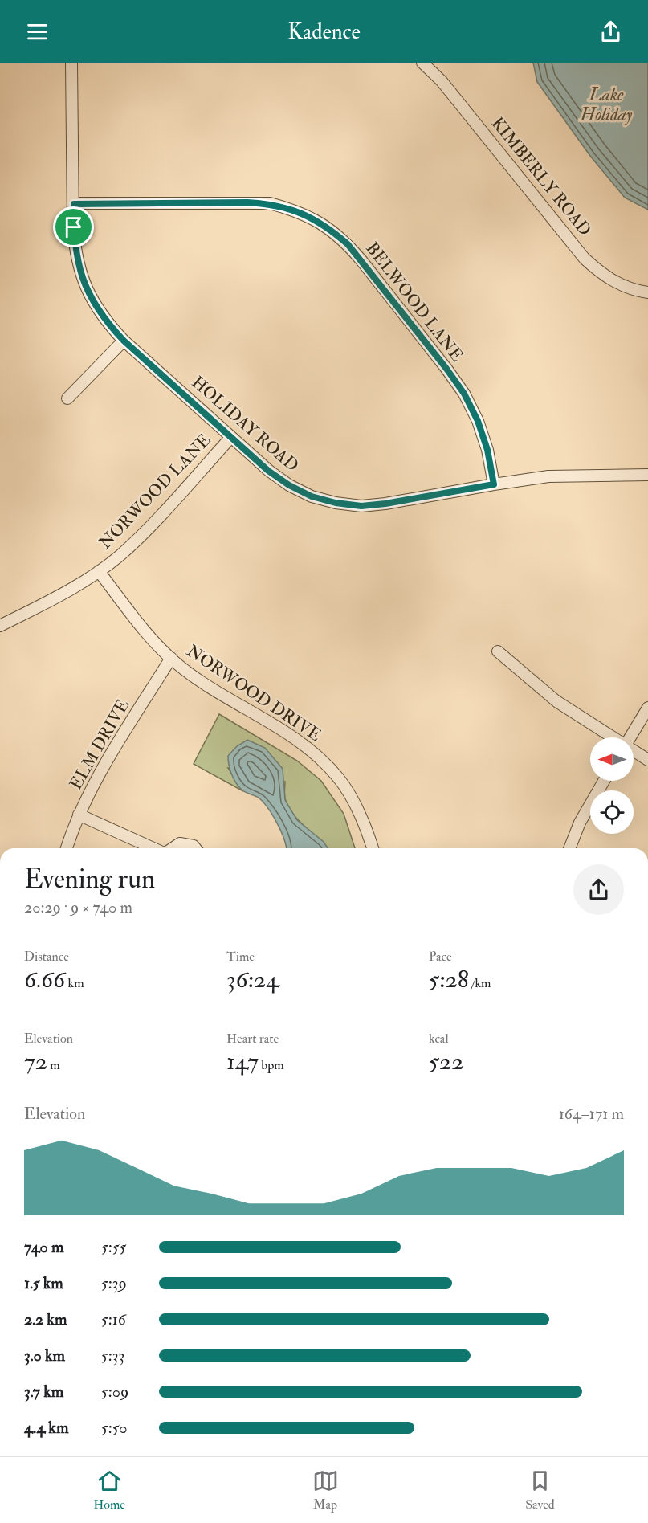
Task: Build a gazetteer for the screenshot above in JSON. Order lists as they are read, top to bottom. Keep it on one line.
{"streets":{"street":["KIMBERLY ROAD","BELWOOD LANE","HOLIDAY ROAD","NORWOOD LANE","NORWOOD DRIVE","ELM DRIVE"]},"crossings":[["BELWOOD LANE","HOLIDAY ROAD"],["HOLIDAY ROAD","NORWOOD LANE"],["NORWOOD LANE","NORWOOD DRIVE"],["NORWOOD DRIVE","ELM DRIVE"]],"water":["Lake Holiday"],"north":"left","page":{"header":"Kadence","heading":["Evening run","20:29 · 9 × 740 m"],"stats":[["Distance","6.66 km"],["Time","36:24"],["Pace","5:28 /km"],["Elevation","72 m"],["Heart rate","147 bpm"],["kcal","522"]],"chart":["Elevation","164–171 m"],"list":[{"name":"740 m","note":"5:55"},{"name":"1.5 km","note":"5:39"},{"name":"2.2 km","note":"5:16"},{"name":"3.0 km","note":"5:33"},{"name":"3.7 km","note":"5:09"},{"name":"4.4 km","note":"5:50"}],"tabs":["Home","Map","Saved"]}}
